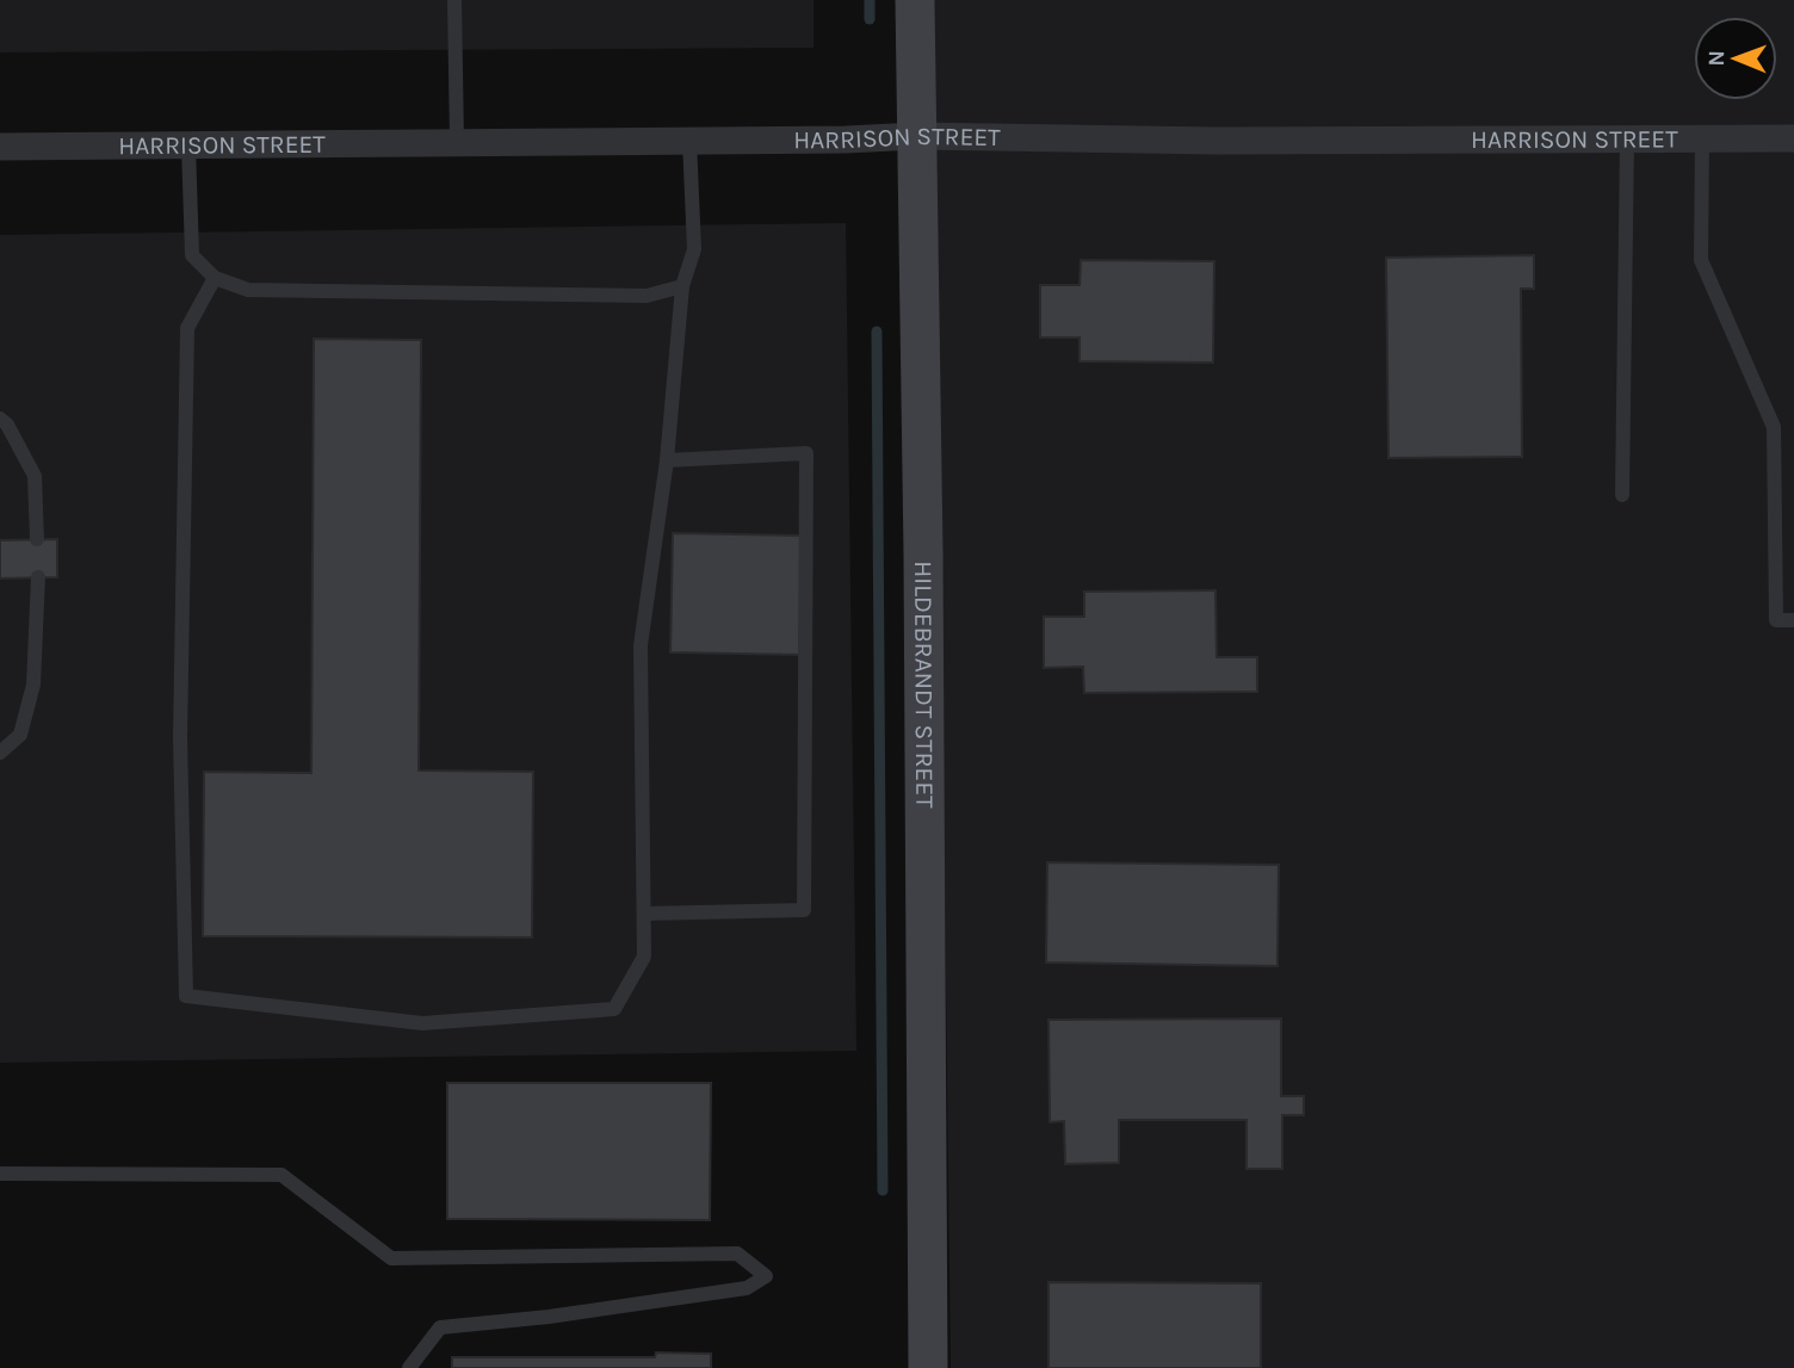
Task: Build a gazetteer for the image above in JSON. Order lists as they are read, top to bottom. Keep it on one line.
{"streets":{"street":["HARRISON STREET","HILDEBRANDT STREET"]},"crossings":[["HARRISON STREET","HILDEBRANDT STREET"]],"north":"left"}
